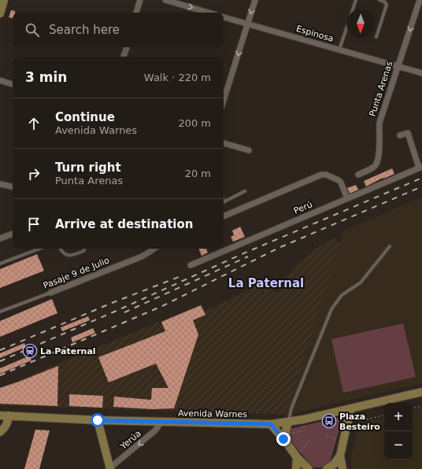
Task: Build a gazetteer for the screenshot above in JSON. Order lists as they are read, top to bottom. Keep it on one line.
{"streets":{"main road":["Avenida Warnes"],"street":["Espinosa","Punta Arenas","Perú","Pasaje 9 de Julio","Yerúa"]},"crossings":[["Espinosa","Punta Arenas"],["Avenida Warnes","Yerúa"]],"one_way":["Punta Arenas","Yerúa"],"districts":["La Paternal"],"places":{"station":["La Paternal"],"bus stop":["Plaza Besteiro"]},"north":"bottom","page":{"search":"Search here","heading":["3 min","Walk · 220 m"],"list":[["Continue","Avenida Warnes","200 m"],["Turn right","Punta Arenas","20 m"],"Arrive at destination"],"map_buttons":["+","−"]}}
